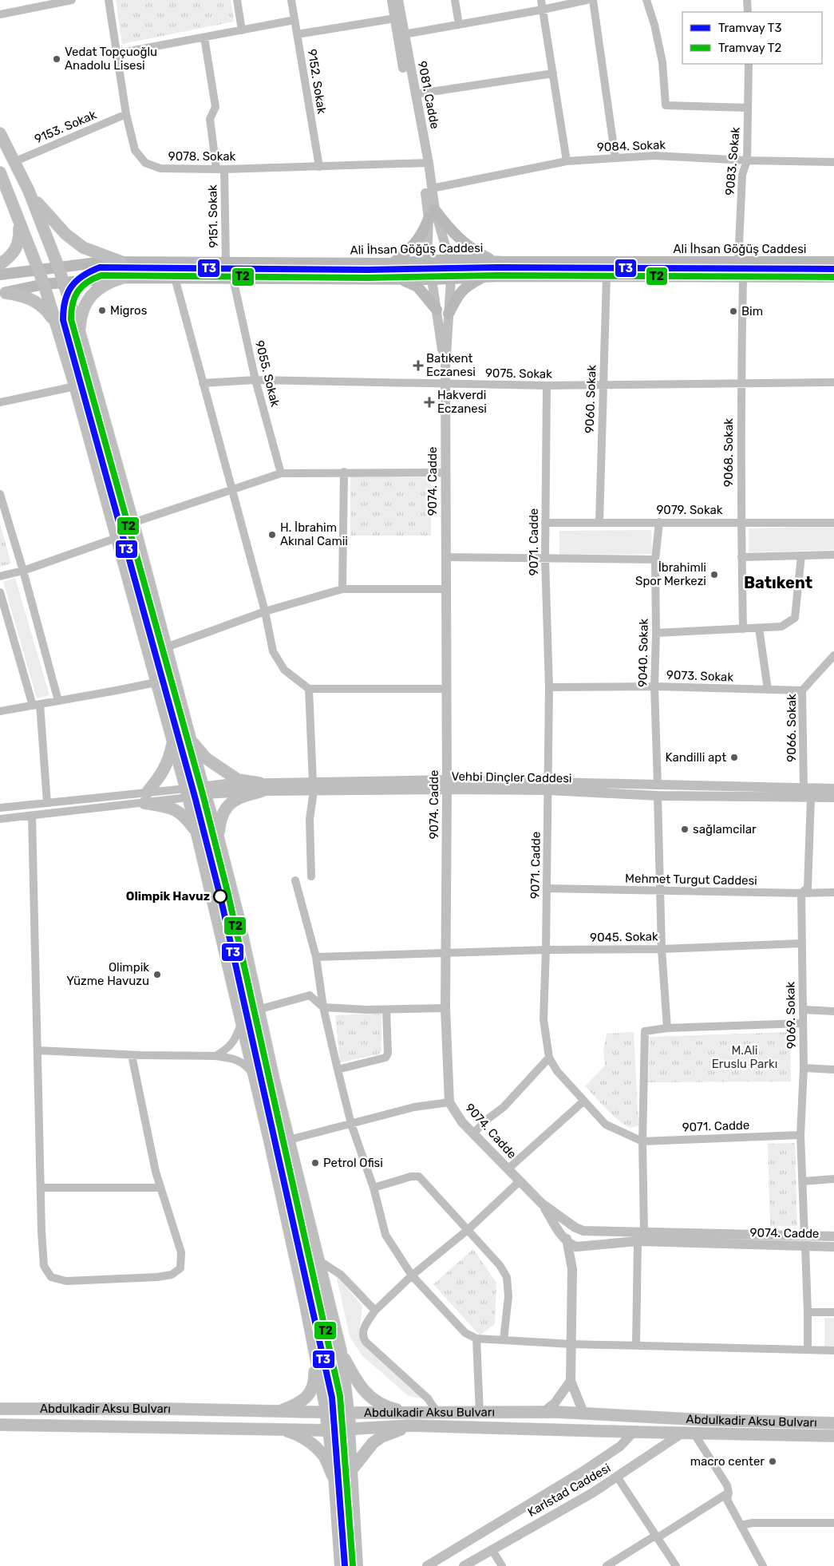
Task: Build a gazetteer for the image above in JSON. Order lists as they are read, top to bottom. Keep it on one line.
{"streets":{"main road":["Ali İhsan Göğüş Caddesi","Abdulkadir Aksu Bulvarı"],"street":["9152. Sokak","9081. Cadde","9153. Sokak","9084. Sokak","9078. Sokak","9083. Sokak","9151. Sokak","9055. Sokak","9075. Sokak","9060. Sokak","9068. Sokak","9074. Cadde","9079. Sokak","9071. Cadde","9040. Sokak","9073. Sokak","9066. Sokak","Vehbi Dinçler Caddesi","Mehmet Turgut Caddesi","9045. Sokak","9069. Sokak","Karlstad Caddesi"]},"crossings":[["9152. Sokak","9078. Sokak"],["9081. Cadde","9084. Sokak"],["9081. Cadde","9078. Sokak"],["9153. Sokak","9078. Sokak"],["9084. Sokak","9083. Sokak"],["9078. Sokak","9151. Sokak"],["9083. Sokak","Ali İhsan Göğüş Caddesi"],["9151. Sokak","Ali İhsan Göğüş Caddesi"],["9055. Sokak","9075. Sokak"],["9075. Sokak","9060. Sokak"],["9075. Sokak","9068. Sokak"],["9075. Sokak","9074. Cadde"],["9075. Sokak","9071. Cadde"],["9060. Sokak","9079. Sokak"],["9068. Sokak","9079. Sokak"],["9074. Cadde","9045. Sokak"],["9074. Cadde","9069. Sokak"],["9079. Sokak","9071. Cadde"],["9079. Sokak","9040. Sokak"],["9071. Cadde","9073. Sokak"],["9071. Cadde","Vehbi Dinçler Caddesi"],["9071. Cadde","Mehmet Turgut Caddesi"],["9071. Cadde","9045. Sokak"],["9071. Cadde","9069. Sokak"],["9040. Sokak","9073. Sokak"],["9073. Sokak","9066. Sokak"],["Vehbi Dinçler Caddesi","9069. Sokak"],["Mehmet Turgut Caddesi","9069. Sokak"],["9045. Sokak","9069. Sokak"],["Abdulkadir Aksu Bulvarı","Karlstad Caddesi"]],"districts":["Batıkent"],"parks":["M.Ali Eruslu Parkı"],"places":{"other":["Vedat Topçuoğlu Anadolu Lisesi","Migros","Bim","H. İbrahim Akınal Camii","İbrahimli Spor Merkezi","Kandilli apt","sağlamcilar","Olimpik Havuz","Olimpik Yüzme Havuzu","Petrol Ofisi","macro center"],"health":["Batıkent Eczanesi","Hakverdi Eczanesi"]},"lines":["tram line T3","tram line T2"],"legend":["Tramvay T3","Tramvay T2"]}
